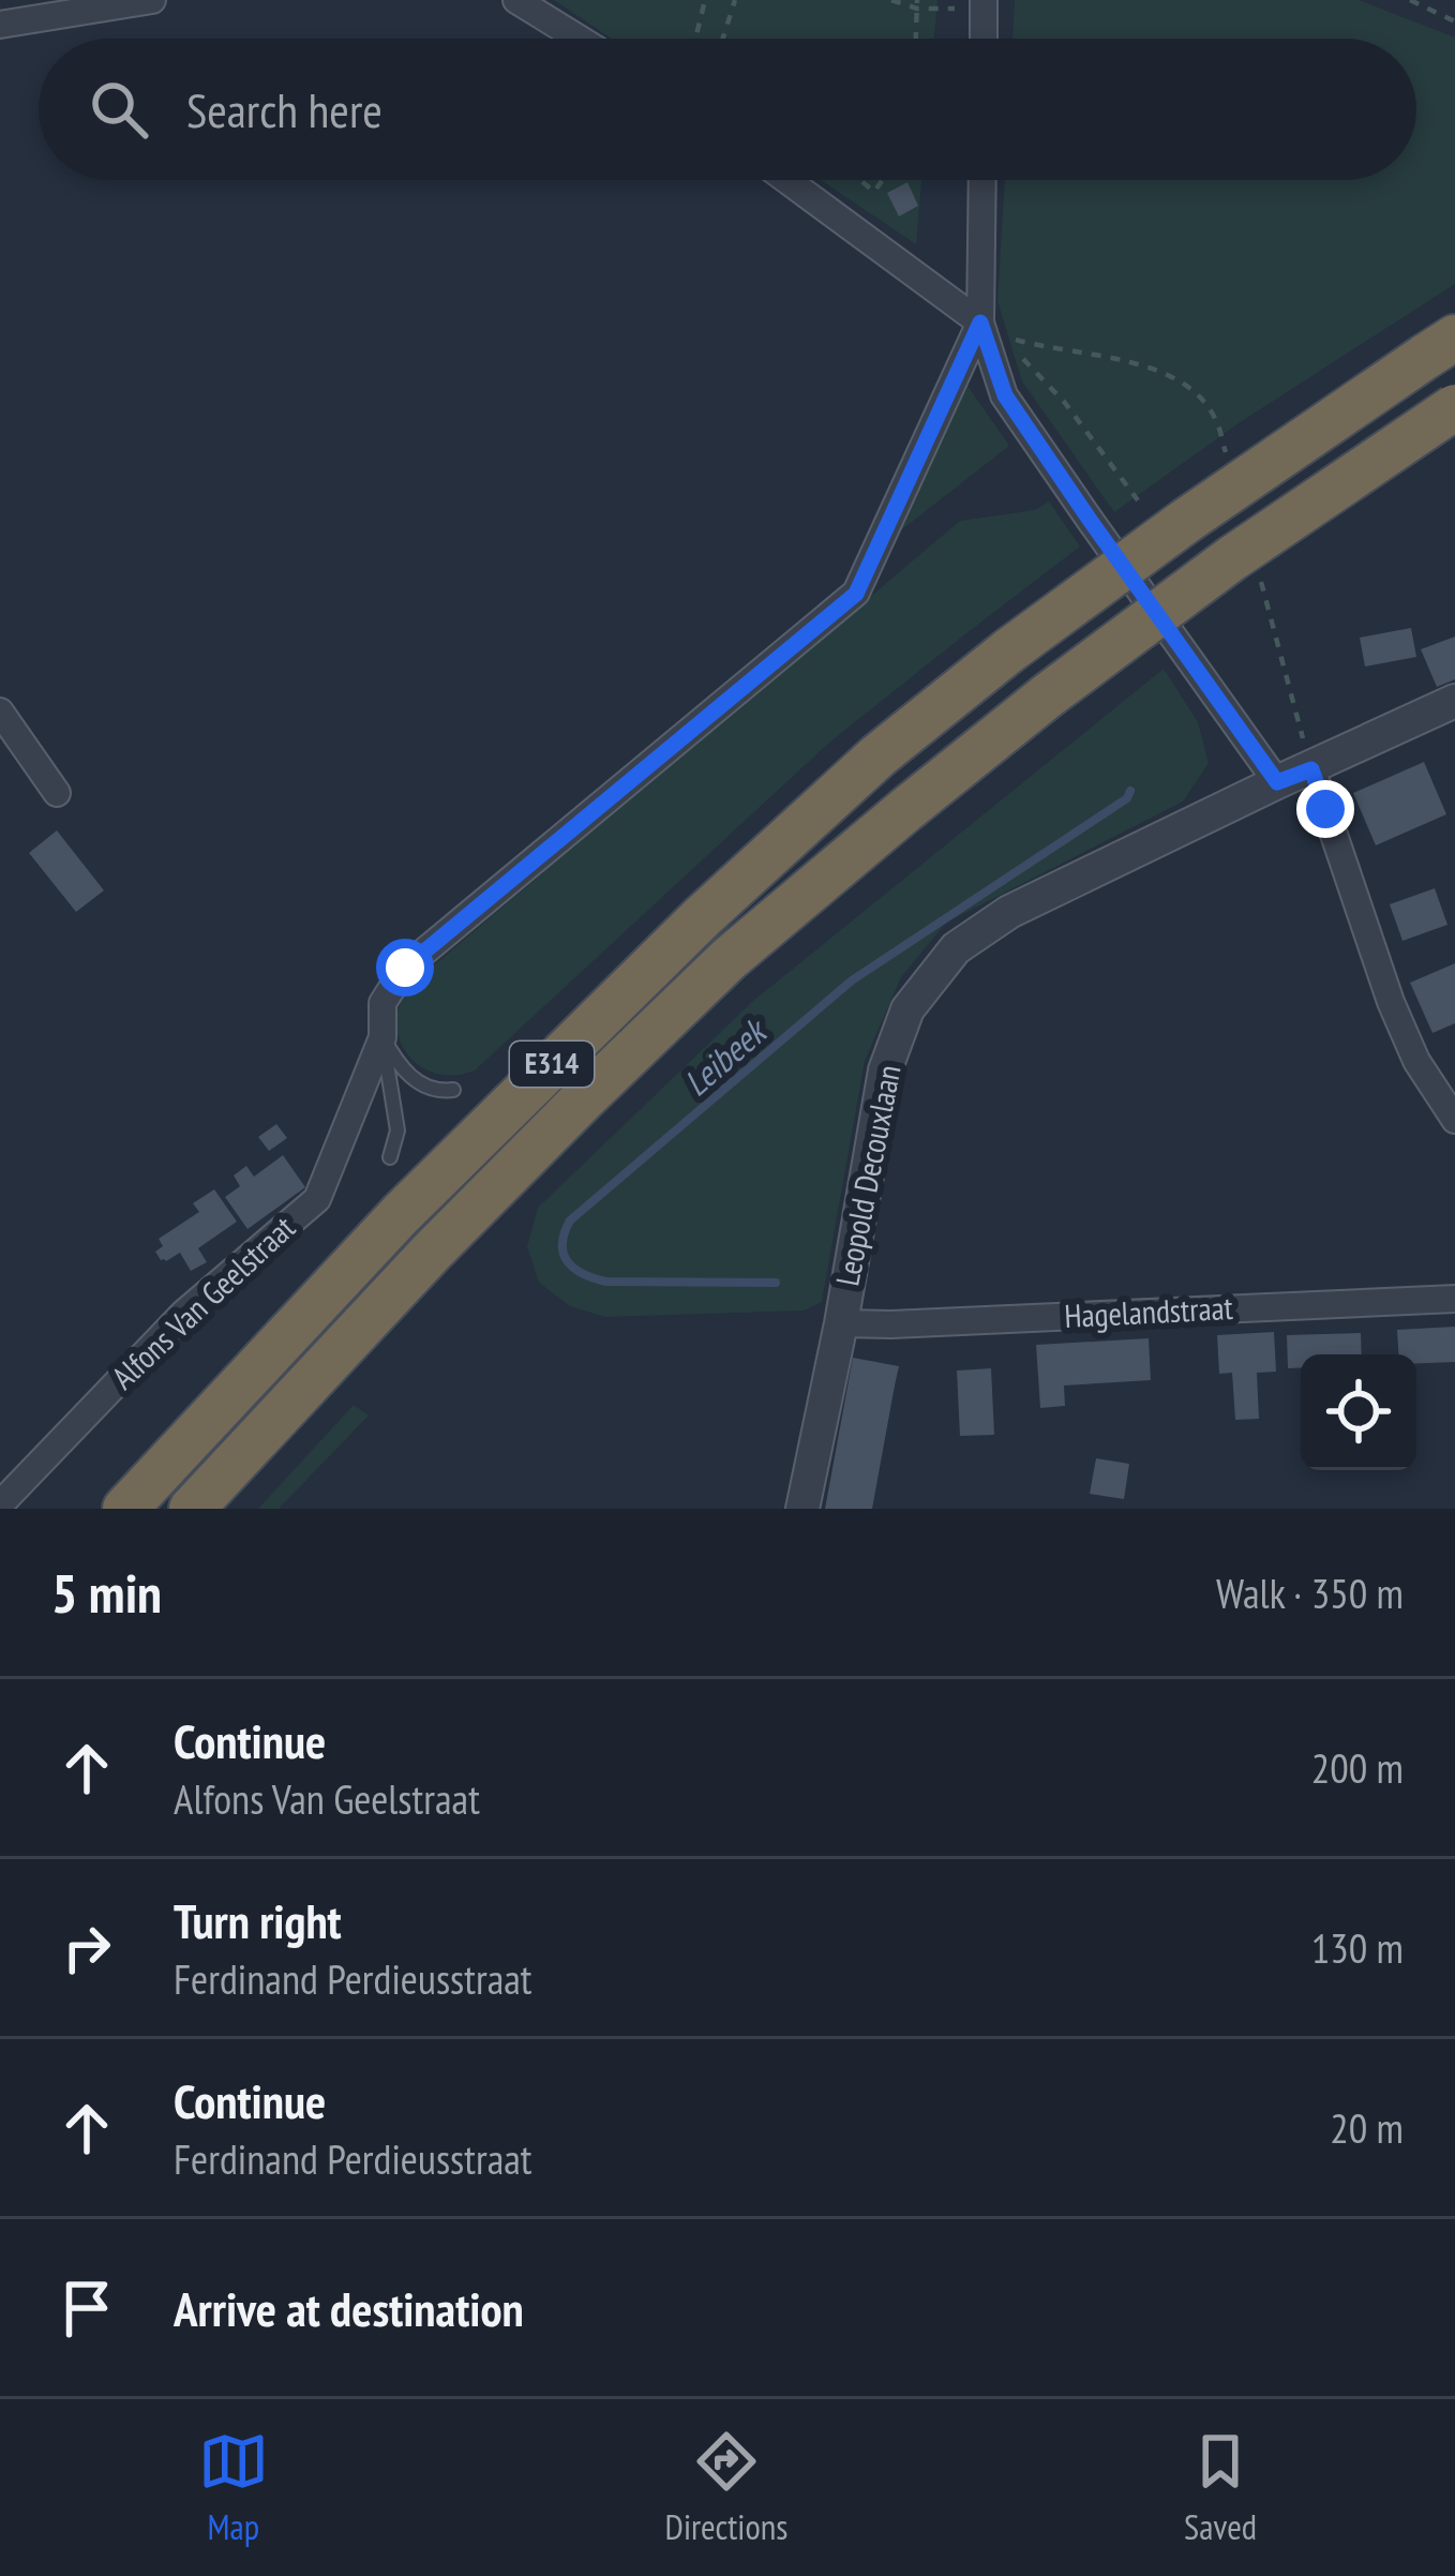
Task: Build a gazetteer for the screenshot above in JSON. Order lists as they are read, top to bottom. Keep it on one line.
{"streets":{"highway":["E314"],"street":["Leopold Decouxlaan","Alfons Van Geelstraat","Hagelandstraat"]},"crossings":[["Leopold Decouxlaan","Hagelandstraat"]],"water":["Leibeek"],"page":{"search":"Search here","heading":["5 min","Walk · 350 m"],"list":[["Continue","Alfons Van Geelstraat","200 m"],["Turn right","Ferdinand Perdieusstraat","130 m"],["Continue","Ferdinand Perdieusstraat","20 m"],"Arrive at destination"],"nav":["Map","Directions","Saved"]}}
